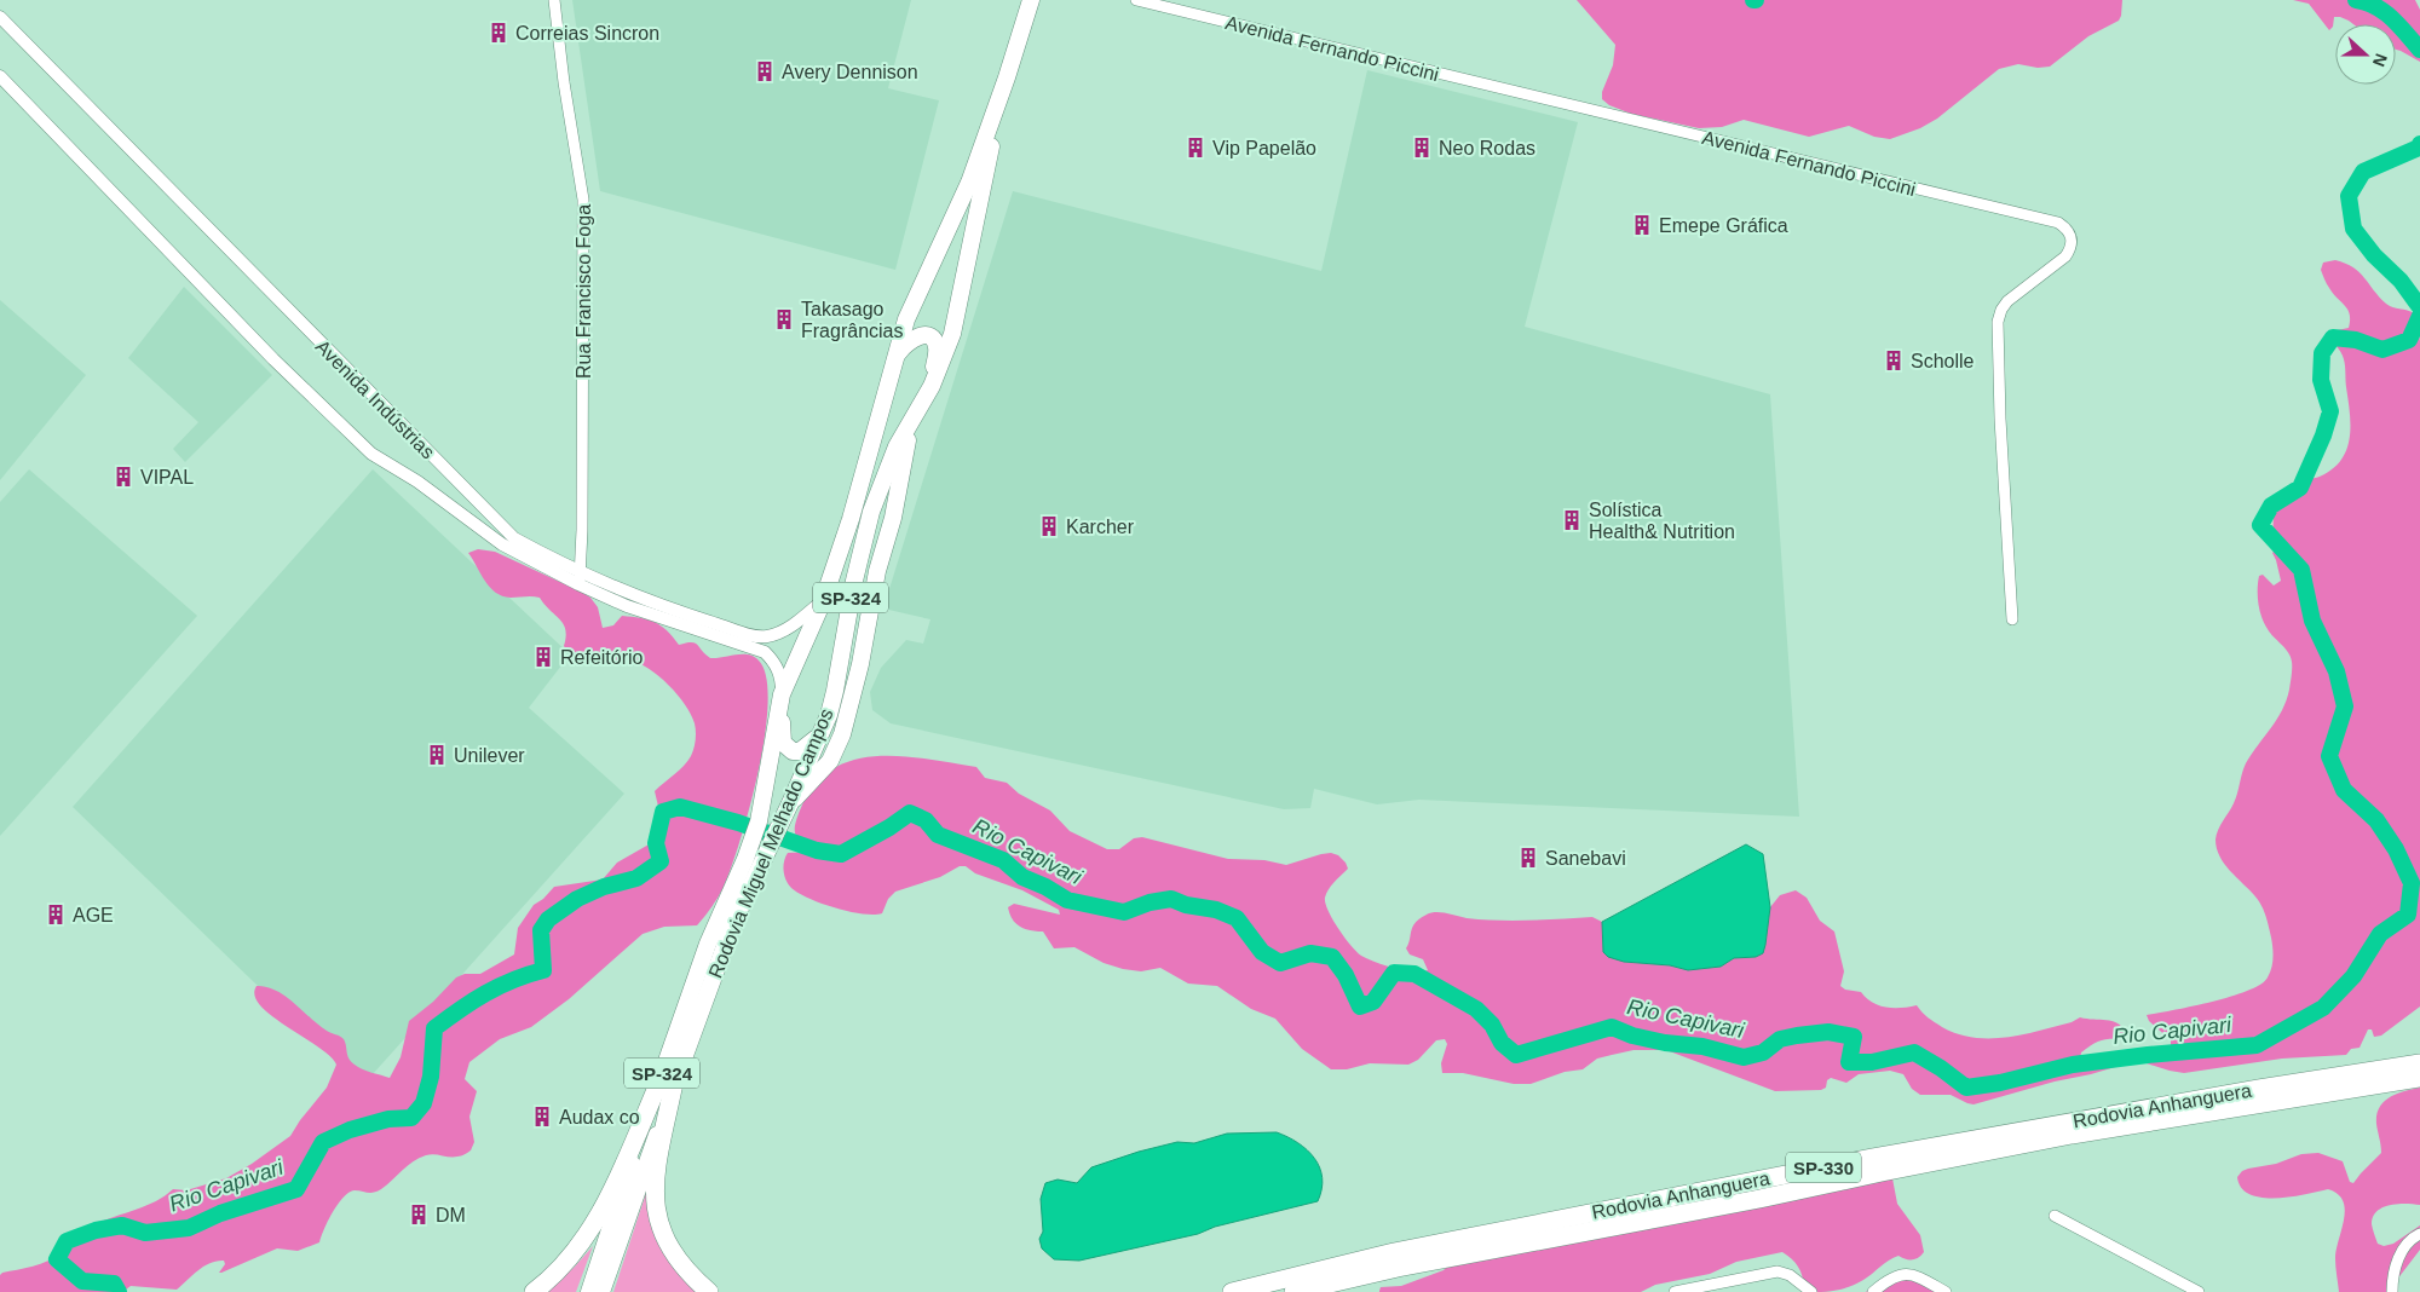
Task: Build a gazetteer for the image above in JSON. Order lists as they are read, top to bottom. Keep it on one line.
{"streets":{"highway":["SP-324","Rodovia Miguel Melhado Campos","Rodovia Anhanguera","SP-330"],"street":["Avenida Fernando Piccini","Rua Francisco Foga","Avenida Indústrias"]},"crossings":[["Rua Francisco Foga","Avenida Indústrias"],["Avenida Indústrias","Rodovia Miguel Melhado Campos"]],"water":["Rio Capivari"],"places":{"building":["Correias Sincron","Avery Dennison","Vip Papelão","Neo Rodas","Emepe Gráfica","Takasago Fragrâncias","Scholle","VIPAL","Solística Health& Nutrition","Karcher","Refeitório","Unilever","Sanebavi","AGE","Audax co","DM"]},"north":"right"}
